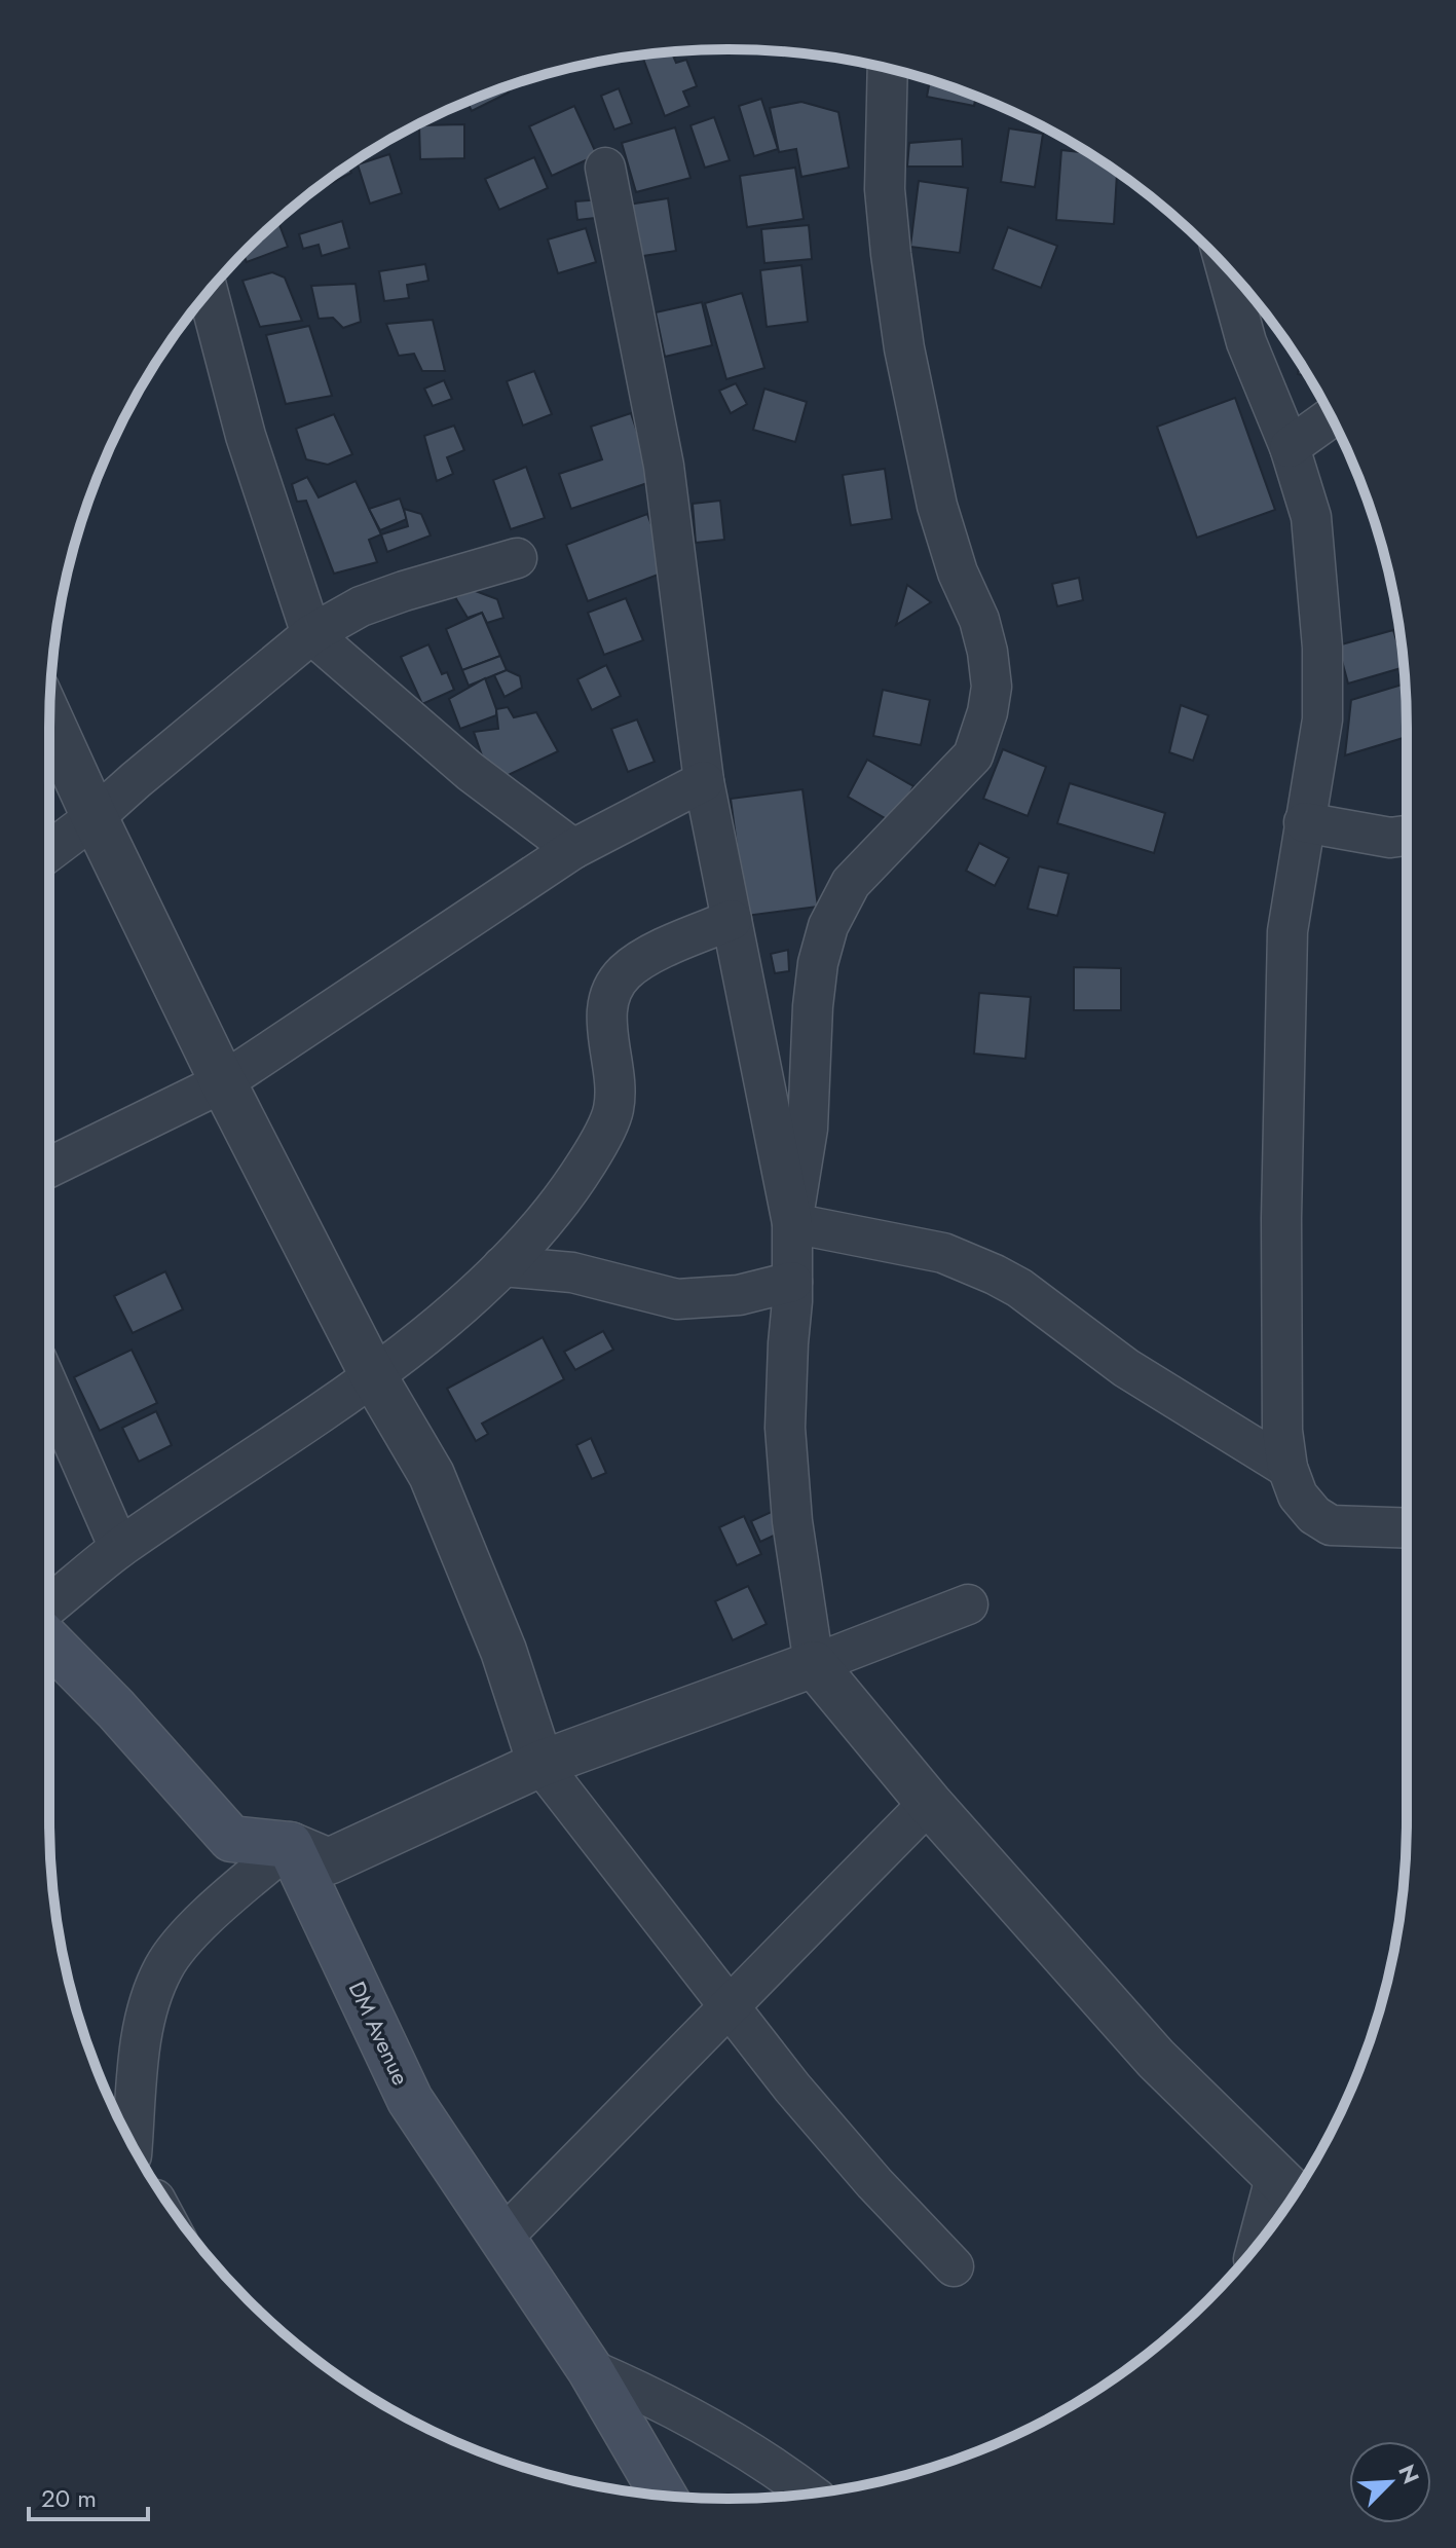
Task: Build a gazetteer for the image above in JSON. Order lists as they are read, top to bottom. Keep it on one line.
{"streets":{"main road":["DM Avenue"]},"scale_bar":"20 m","north":"top right"}
